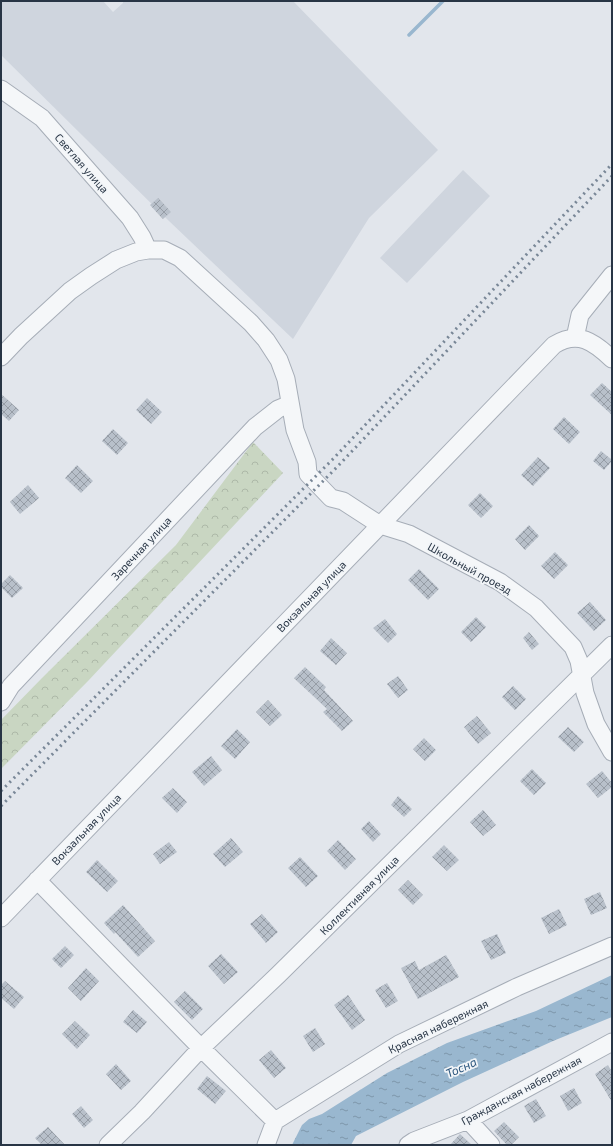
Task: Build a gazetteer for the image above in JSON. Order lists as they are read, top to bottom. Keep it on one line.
{"streets":{"street":["Светлая улица","Заречная улица","Школьный проезд","Вокзальная улица","Коллективная улица","Красная набережная","Гражданская набережная"]},"crossings":[["Заречная улица","Школьный проезд"],["Школьный проезд","Вокзальная улица"],["Школьный проезд","Коллективная улица"]],"water":["Тосна"]}
